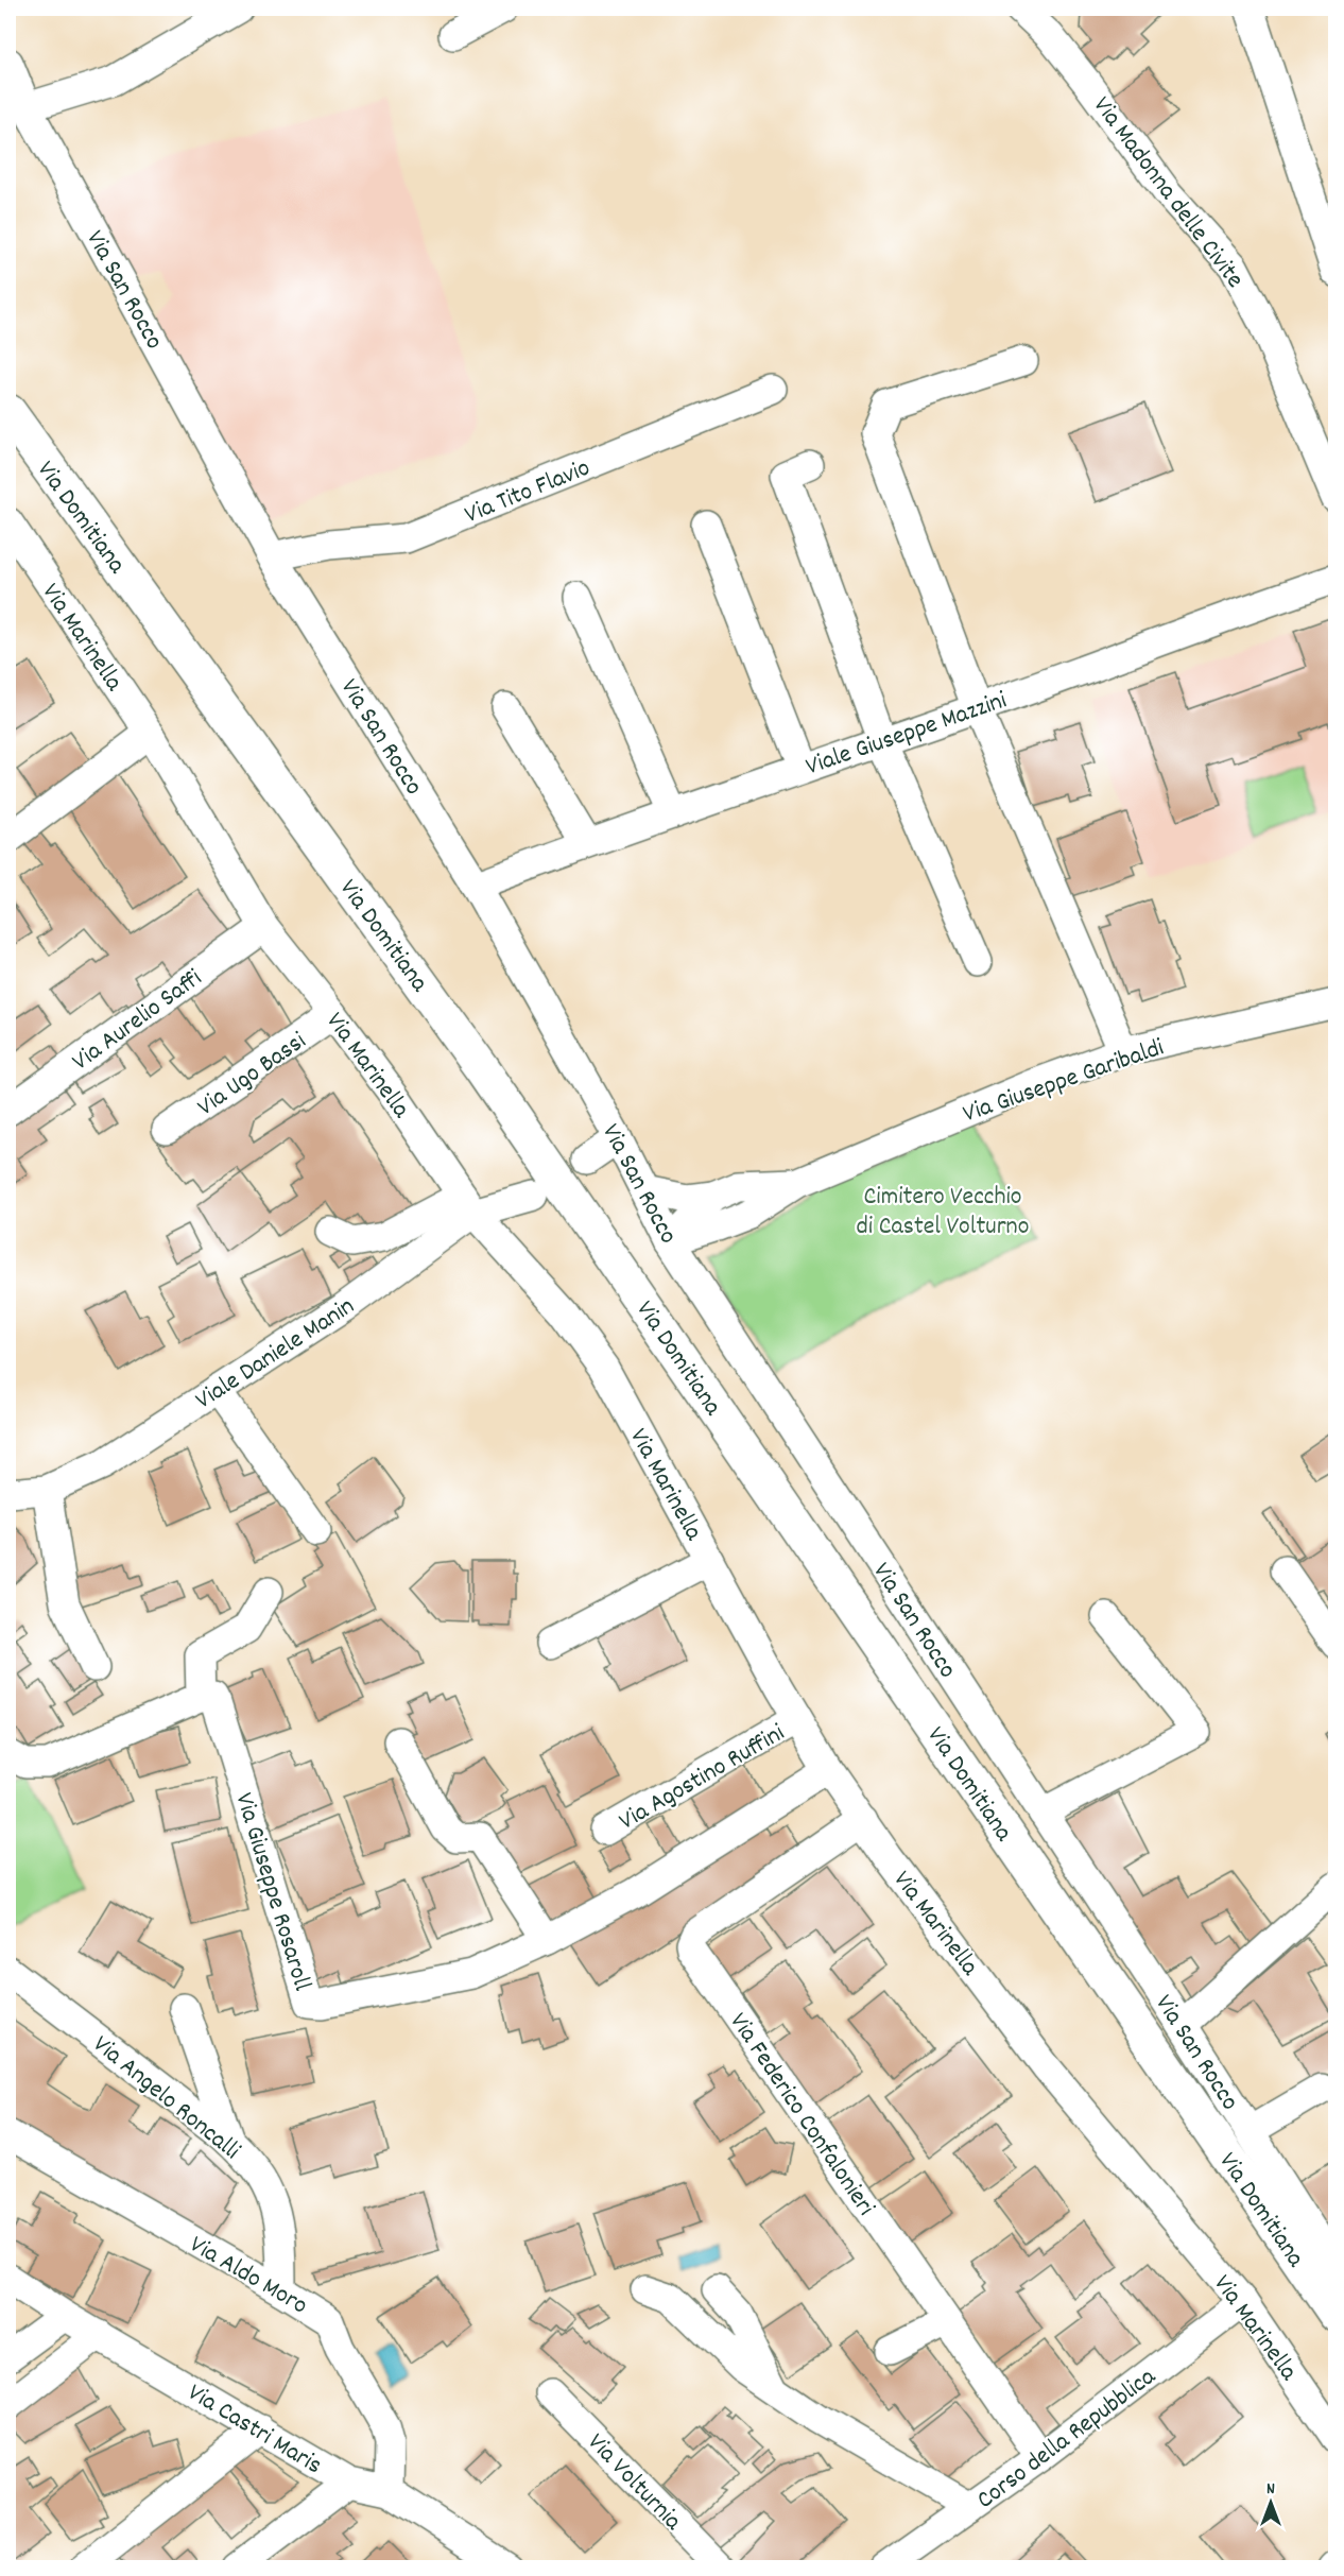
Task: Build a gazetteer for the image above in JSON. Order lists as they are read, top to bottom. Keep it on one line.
{"streets":{"street":["Via Madonna delle Civite","Via San Rocco","Via Tito Flavio","Via Domitiana","Via Marinella","Viale Giuseppe Mazzini","Via Aurelio Saffi","Via Ugo Bassi","Via Giuseppe Garibaldi","Viale Daniele Manin","Via Agostino Ruffini","Via Giuseppe Rosaroll","Via Angelo Roncalli","Via Federico Confalonieri","Via Aldo Moro","Via Castri Maris","Corso della Repubblica","Via Volturnia"]},"crossings":[["Via San Rocco","Via Tito Flavio"],["Via San Rocco","Viale Giuseppe Mazzini"],["Via San Rocco","Via Giuseppe Garibaldi"],["Via Marinella","Via Aurelio Saffi"],["Via Marinella","Via Ugo Bassi"],["Via Marinella","Viale Daniele Manin"],["Via Marinella","Via Agostino Ruffini"],["Via Marinella","Via Giuseppe Rosaroll"],["Via Marinella","Via Federico Confalonieri"],["Via Marinella","Corso della Repubblica"],["Via Angelo Roncalli","Via Aldo Moro"],["Via Federico Confalonieri","Corso della Repubblica"],["Via Aldo Moro","Via Castri Maris"]],"parks":["Cimitero Vecchio di Castel Volturno"],"north":"top"}
